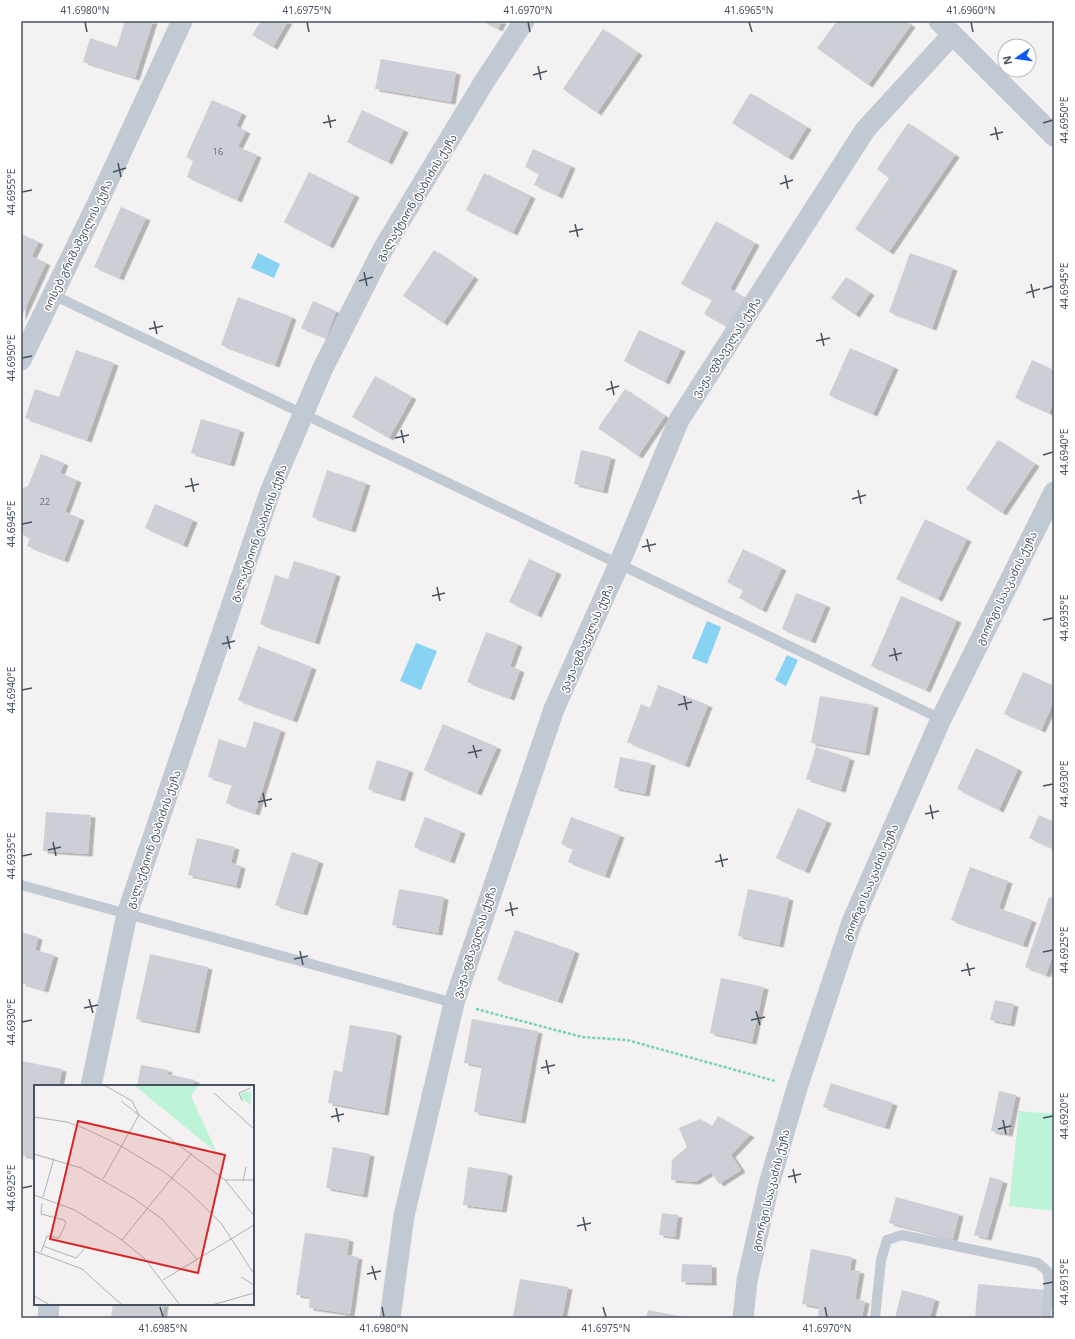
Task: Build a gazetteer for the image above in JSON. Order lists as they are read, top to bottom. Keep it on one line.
{"streets":{"street":["გალაქტიონ ტაბიძის ქუჩა","იოსებ გრიშაშვილის ქუჩა","ვაჟა-ფშაველას ქუჩა","გიორგი სააკაძის ქუჩა"]},"house_numbers":["16","22"],"north":"left","coordinates":["41.6980°N","41.6975°N","41.6970°N","41.6965°N","41.6960°N","44.6950°E","44.6955°E","44.6945°E","44.6940°E","44.6935°E","44.6930°E","44.6925°E","44.6920°E","44.6915°E","41.6985°N"]}
